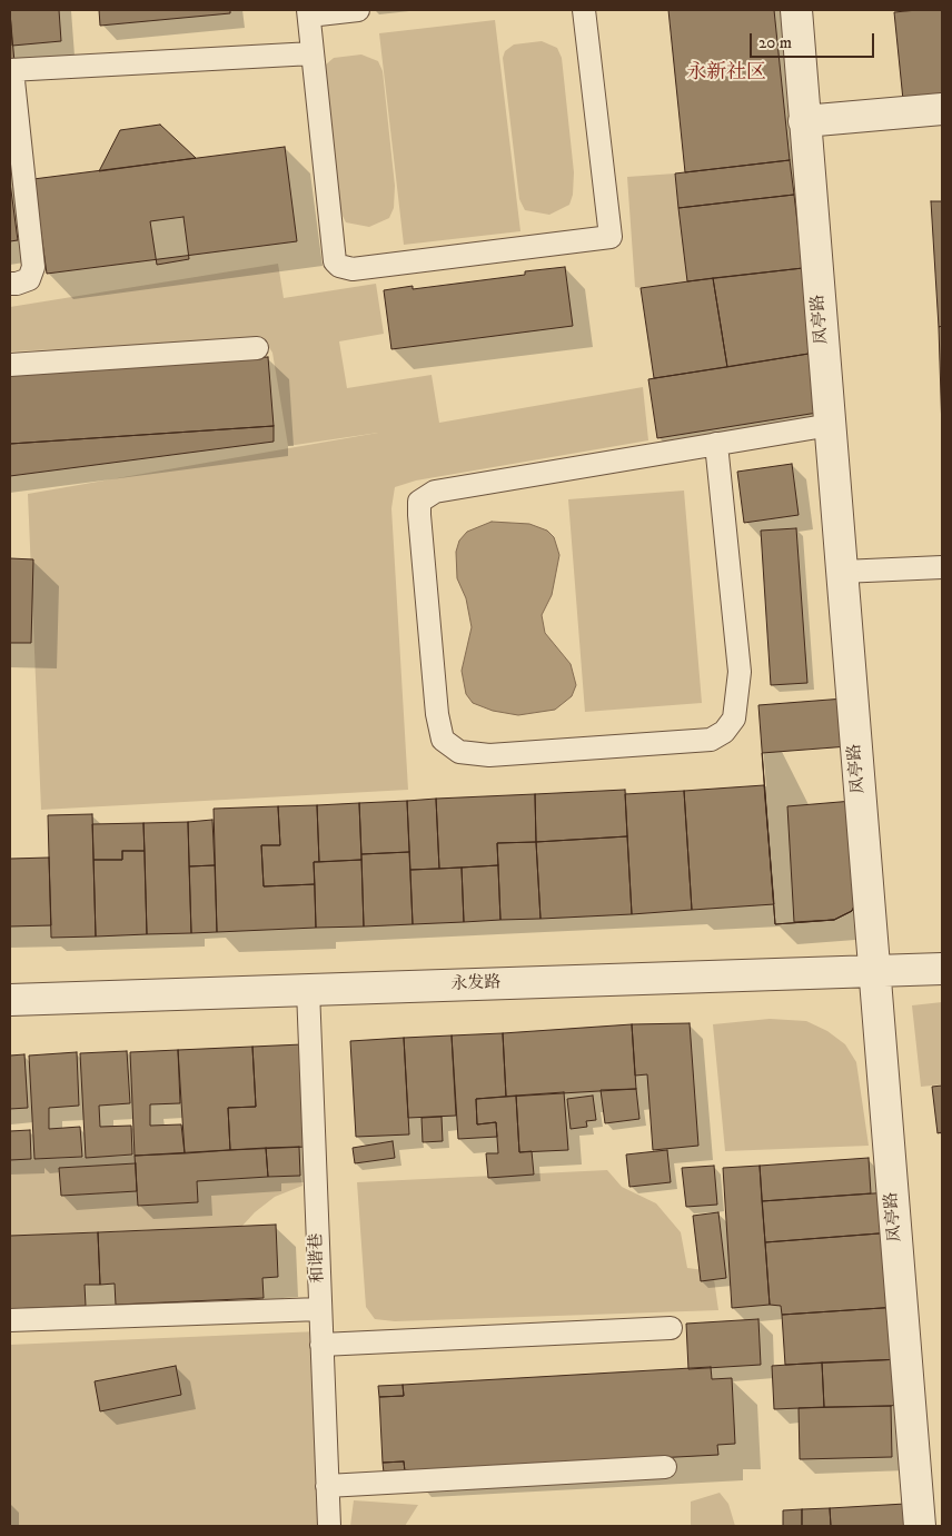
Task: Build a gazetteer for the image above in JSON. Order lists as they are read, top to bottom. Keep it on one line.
{"streets":{"street":["凤亭路","永发路"],"lane":["和谐巷"]},"crossings":[["凤亭路","永发路"],["永发路","和谐巷"]],"districts":["永新社区"],"scale_bar":"20 m"}
